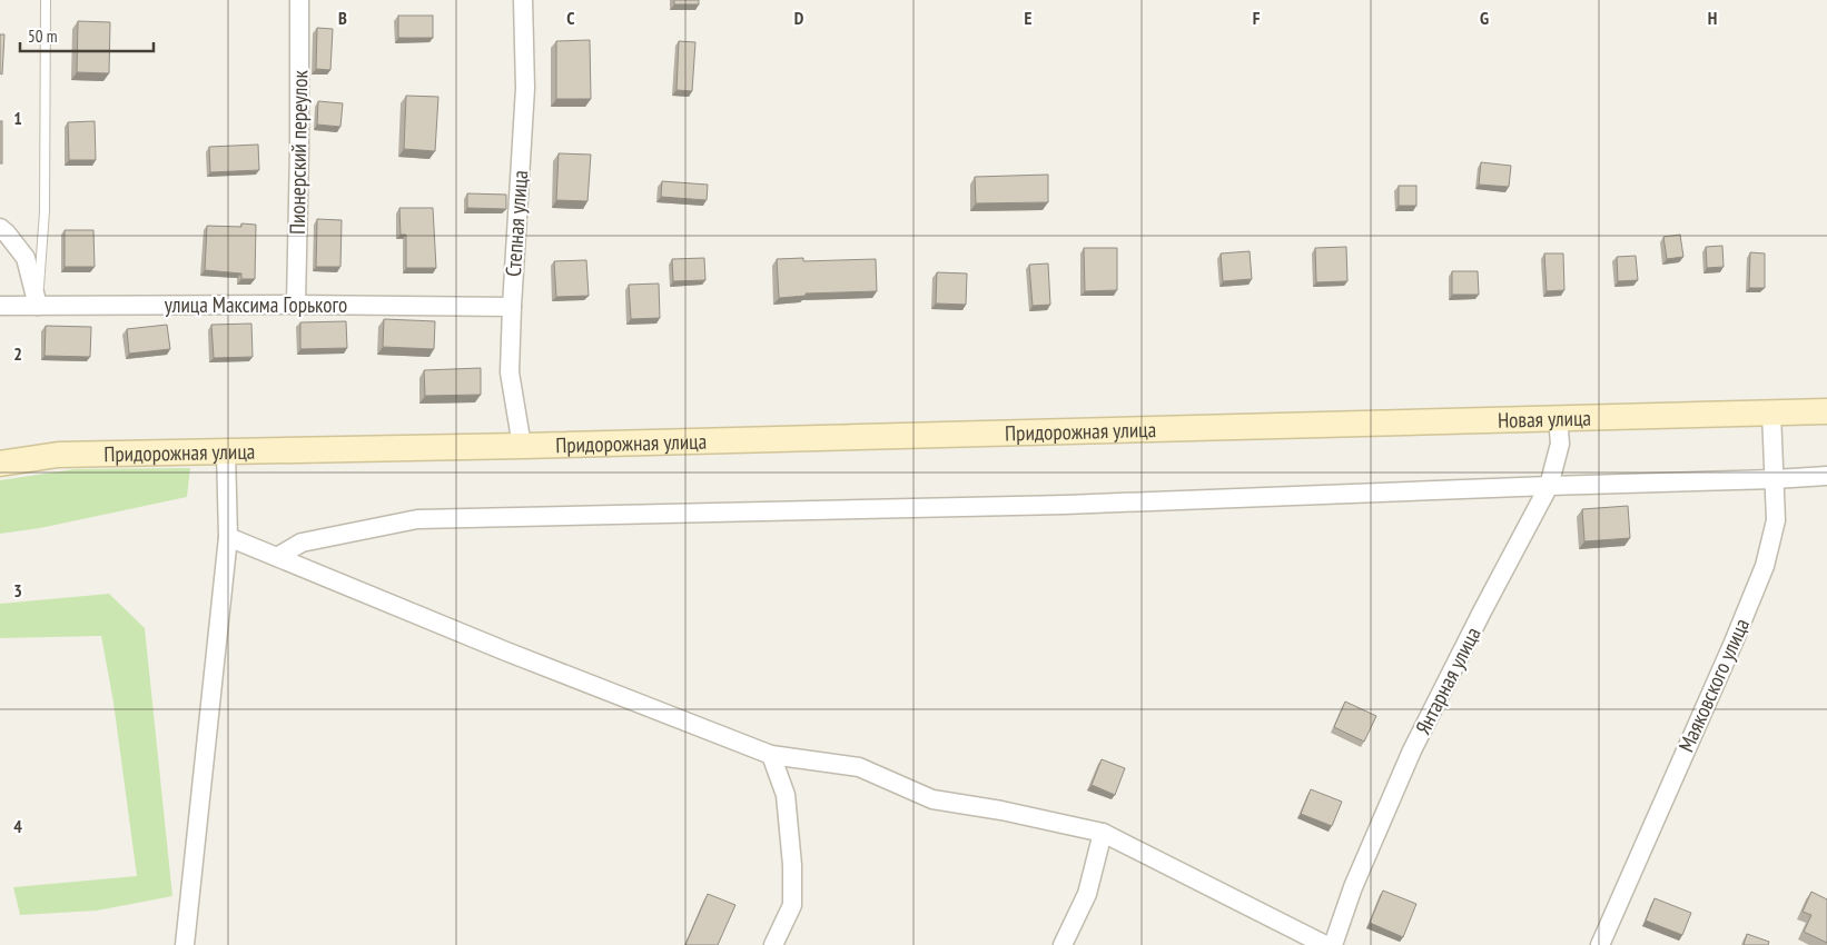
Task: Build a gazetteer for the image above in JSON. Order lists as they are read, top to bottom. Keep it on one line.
{"streets":{"street":["Пионерский переулок","Степная улица","улица Максима Горького","Новая улица","Придорожная улица","Янтарная улица","Маяковского улица"]},"crossings":[["Пионерский переулок","улица Максима Горького"],["Степная улица","улица Максима Горького"],["Степная улица","Придорожная улица"],["Новая улица","Придорожная улица"],["Новая улица","Янтарная улица"],["Новая улица","Маяковского улица"]],"scale_bar":"50 m","grid":{"columns":["B","C","D","E","F","G","H"],"rows":["1","2","3","4"]}}
